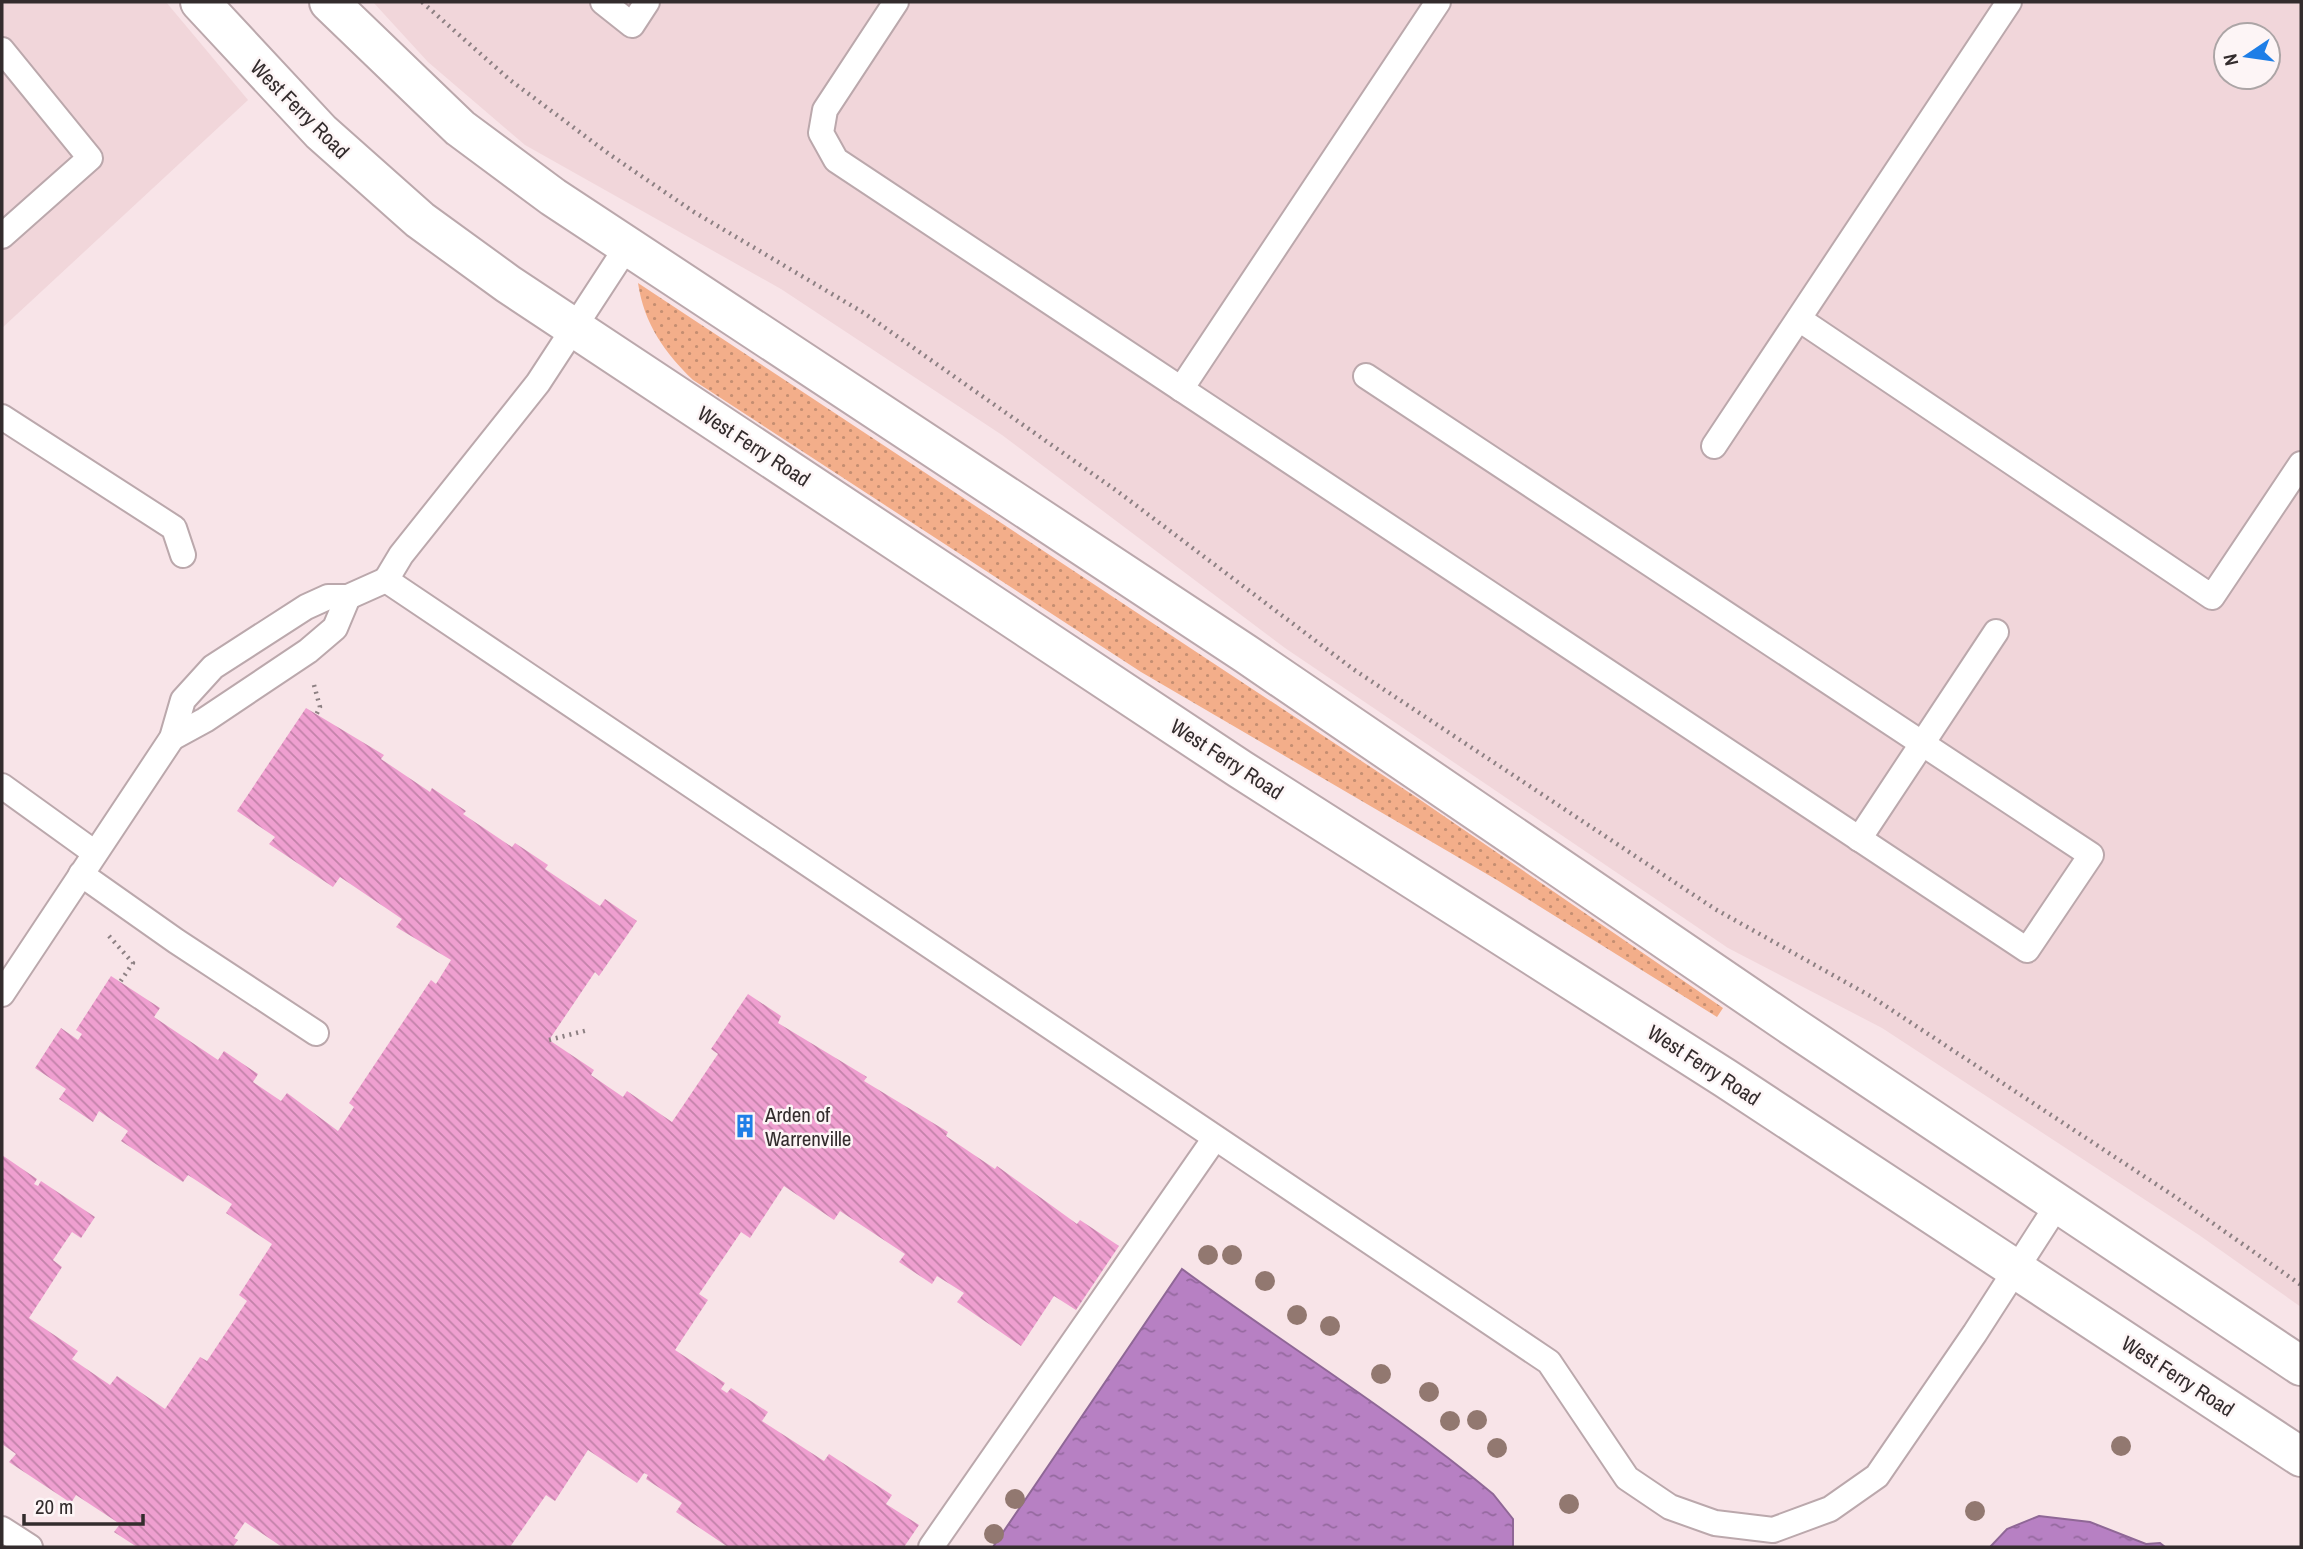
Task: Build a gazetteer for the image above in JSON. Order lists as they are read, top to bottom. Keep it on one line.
{"streets":{"main road":["West Ferry Road"]},"places":{"building":["Arden of Warrenville"]},"scale_bar":"20 m","north":"left"}
